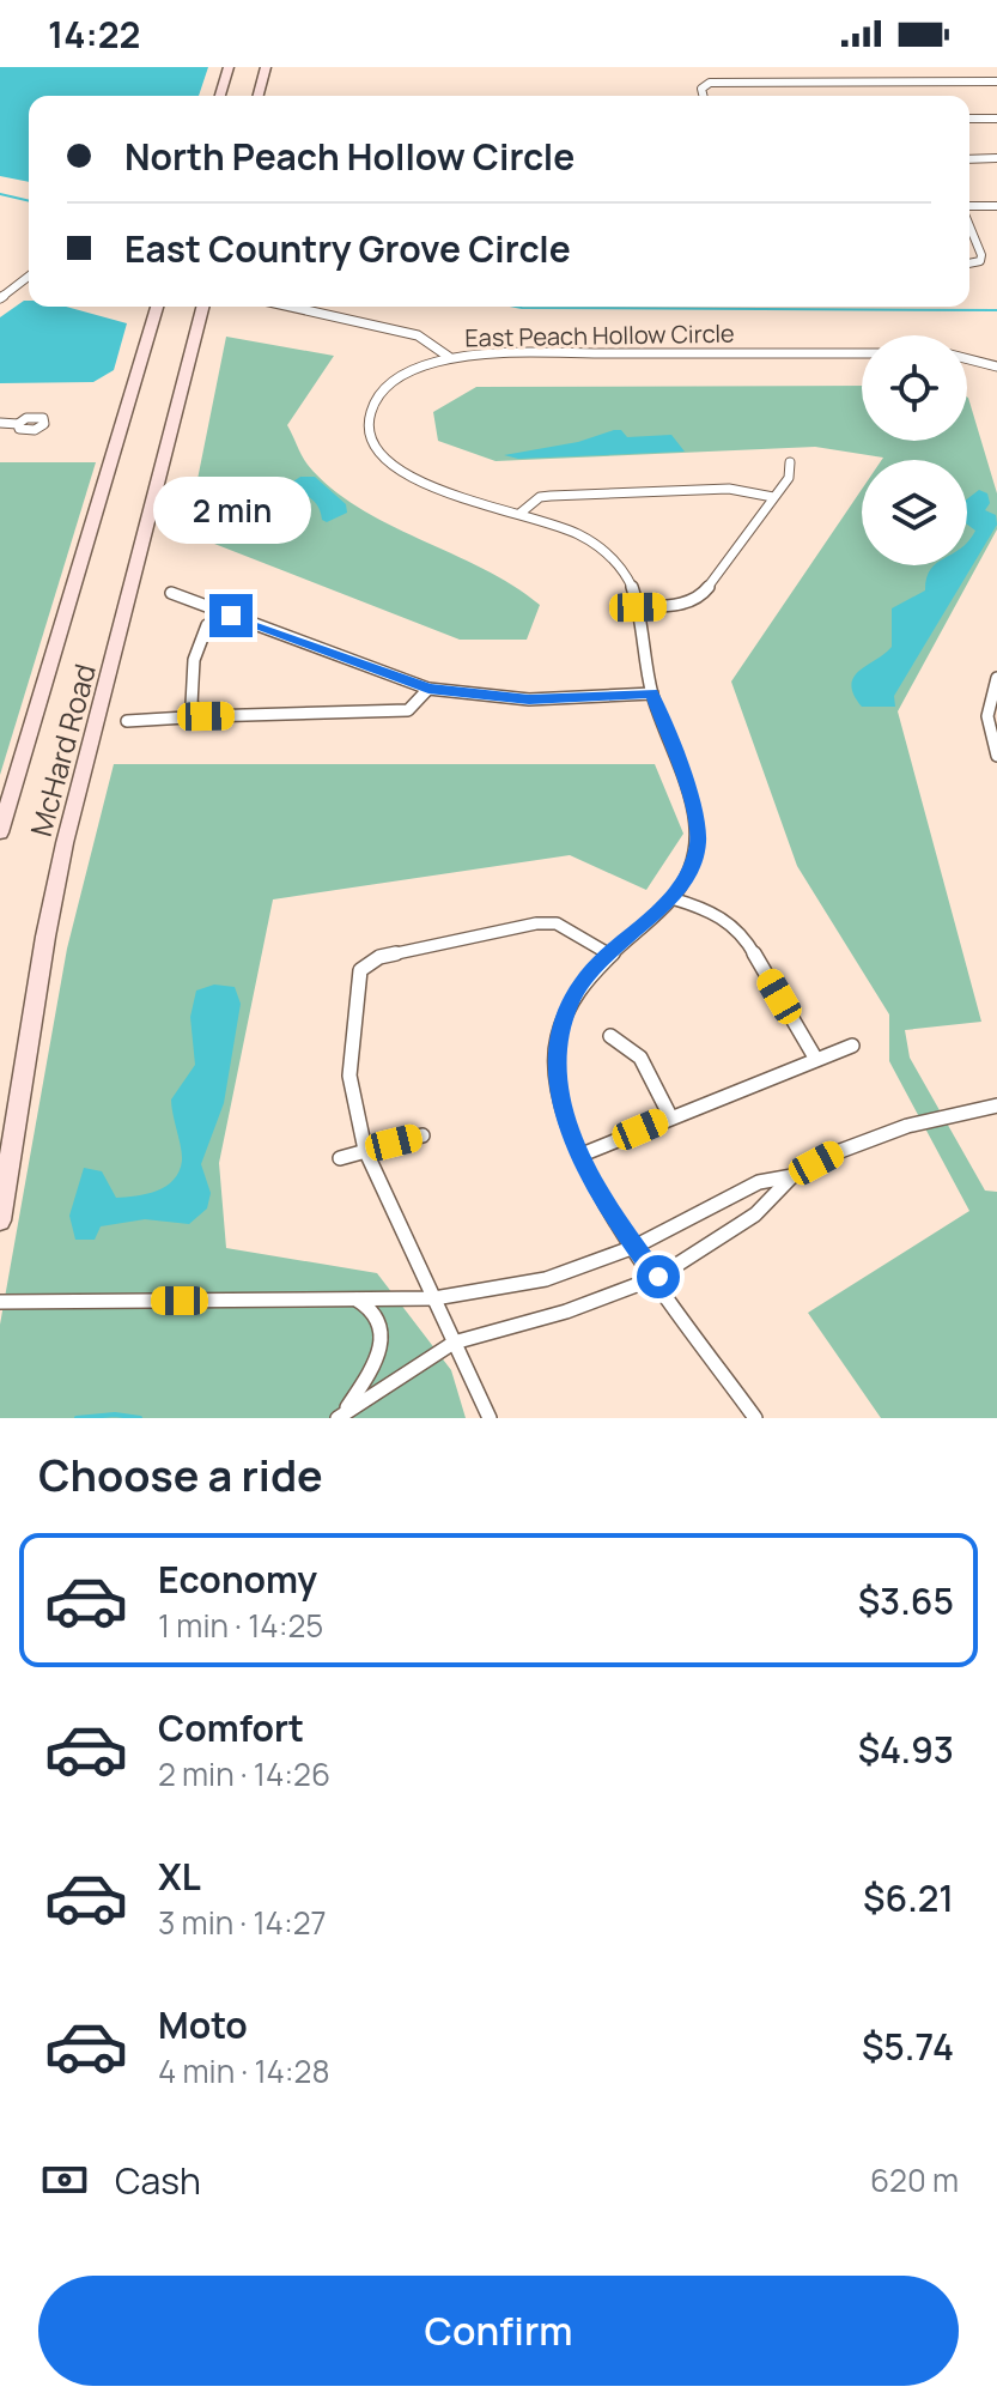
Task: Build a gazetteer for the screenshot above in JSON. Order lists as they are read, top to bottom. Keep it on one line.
{"streets":{"main road":["McHard Road"],"street":["East Peach Hollow Circle"]},"page":{"status":"14:22","banner":["North Peach Hollow Circle","East Country Grove Circle"],"bubble":"2 min","heading":"Choose a ride","list":[{"name":"Economy","note":"1 min · 14:25","value":"$3.65"},{"name":"Comfort","note":"2 min · 14:26","value":"$4.93"},{"name":"XL","note":"3 min · 14:27","value":"$6.21"},{"name":"Moto","note":"4 min · 14:28","value":"$5.74"}],"pay":["Cash","620 m"],"buttons":"Confirm"}}
